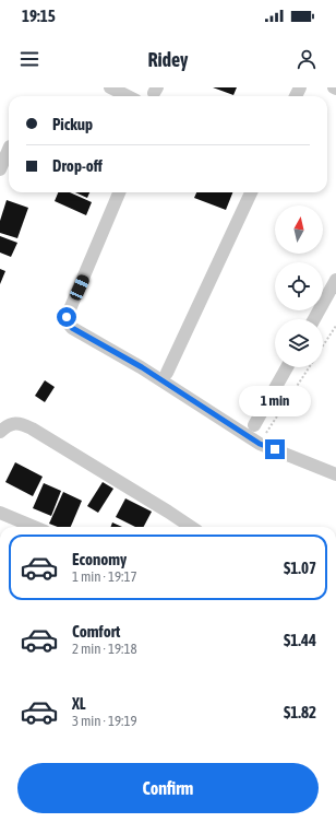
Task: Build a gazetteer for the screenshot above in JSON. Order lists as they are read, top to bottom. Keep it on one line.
{"north":"top","page":{"status":"19:15","header":"Ridey","banner":["Pickup","Drop-off"],"bubble":"1 min","list":[{"name":"Economy","note":"1 min · 19:17","value":"$1.07"},{"name":"Comfort","note":"2 min · 19:18","value":"$1.44"},{"name":"XL","note":"3 min · 19:19","value":"$1.82"}],"buttons":"Confirm"}}
